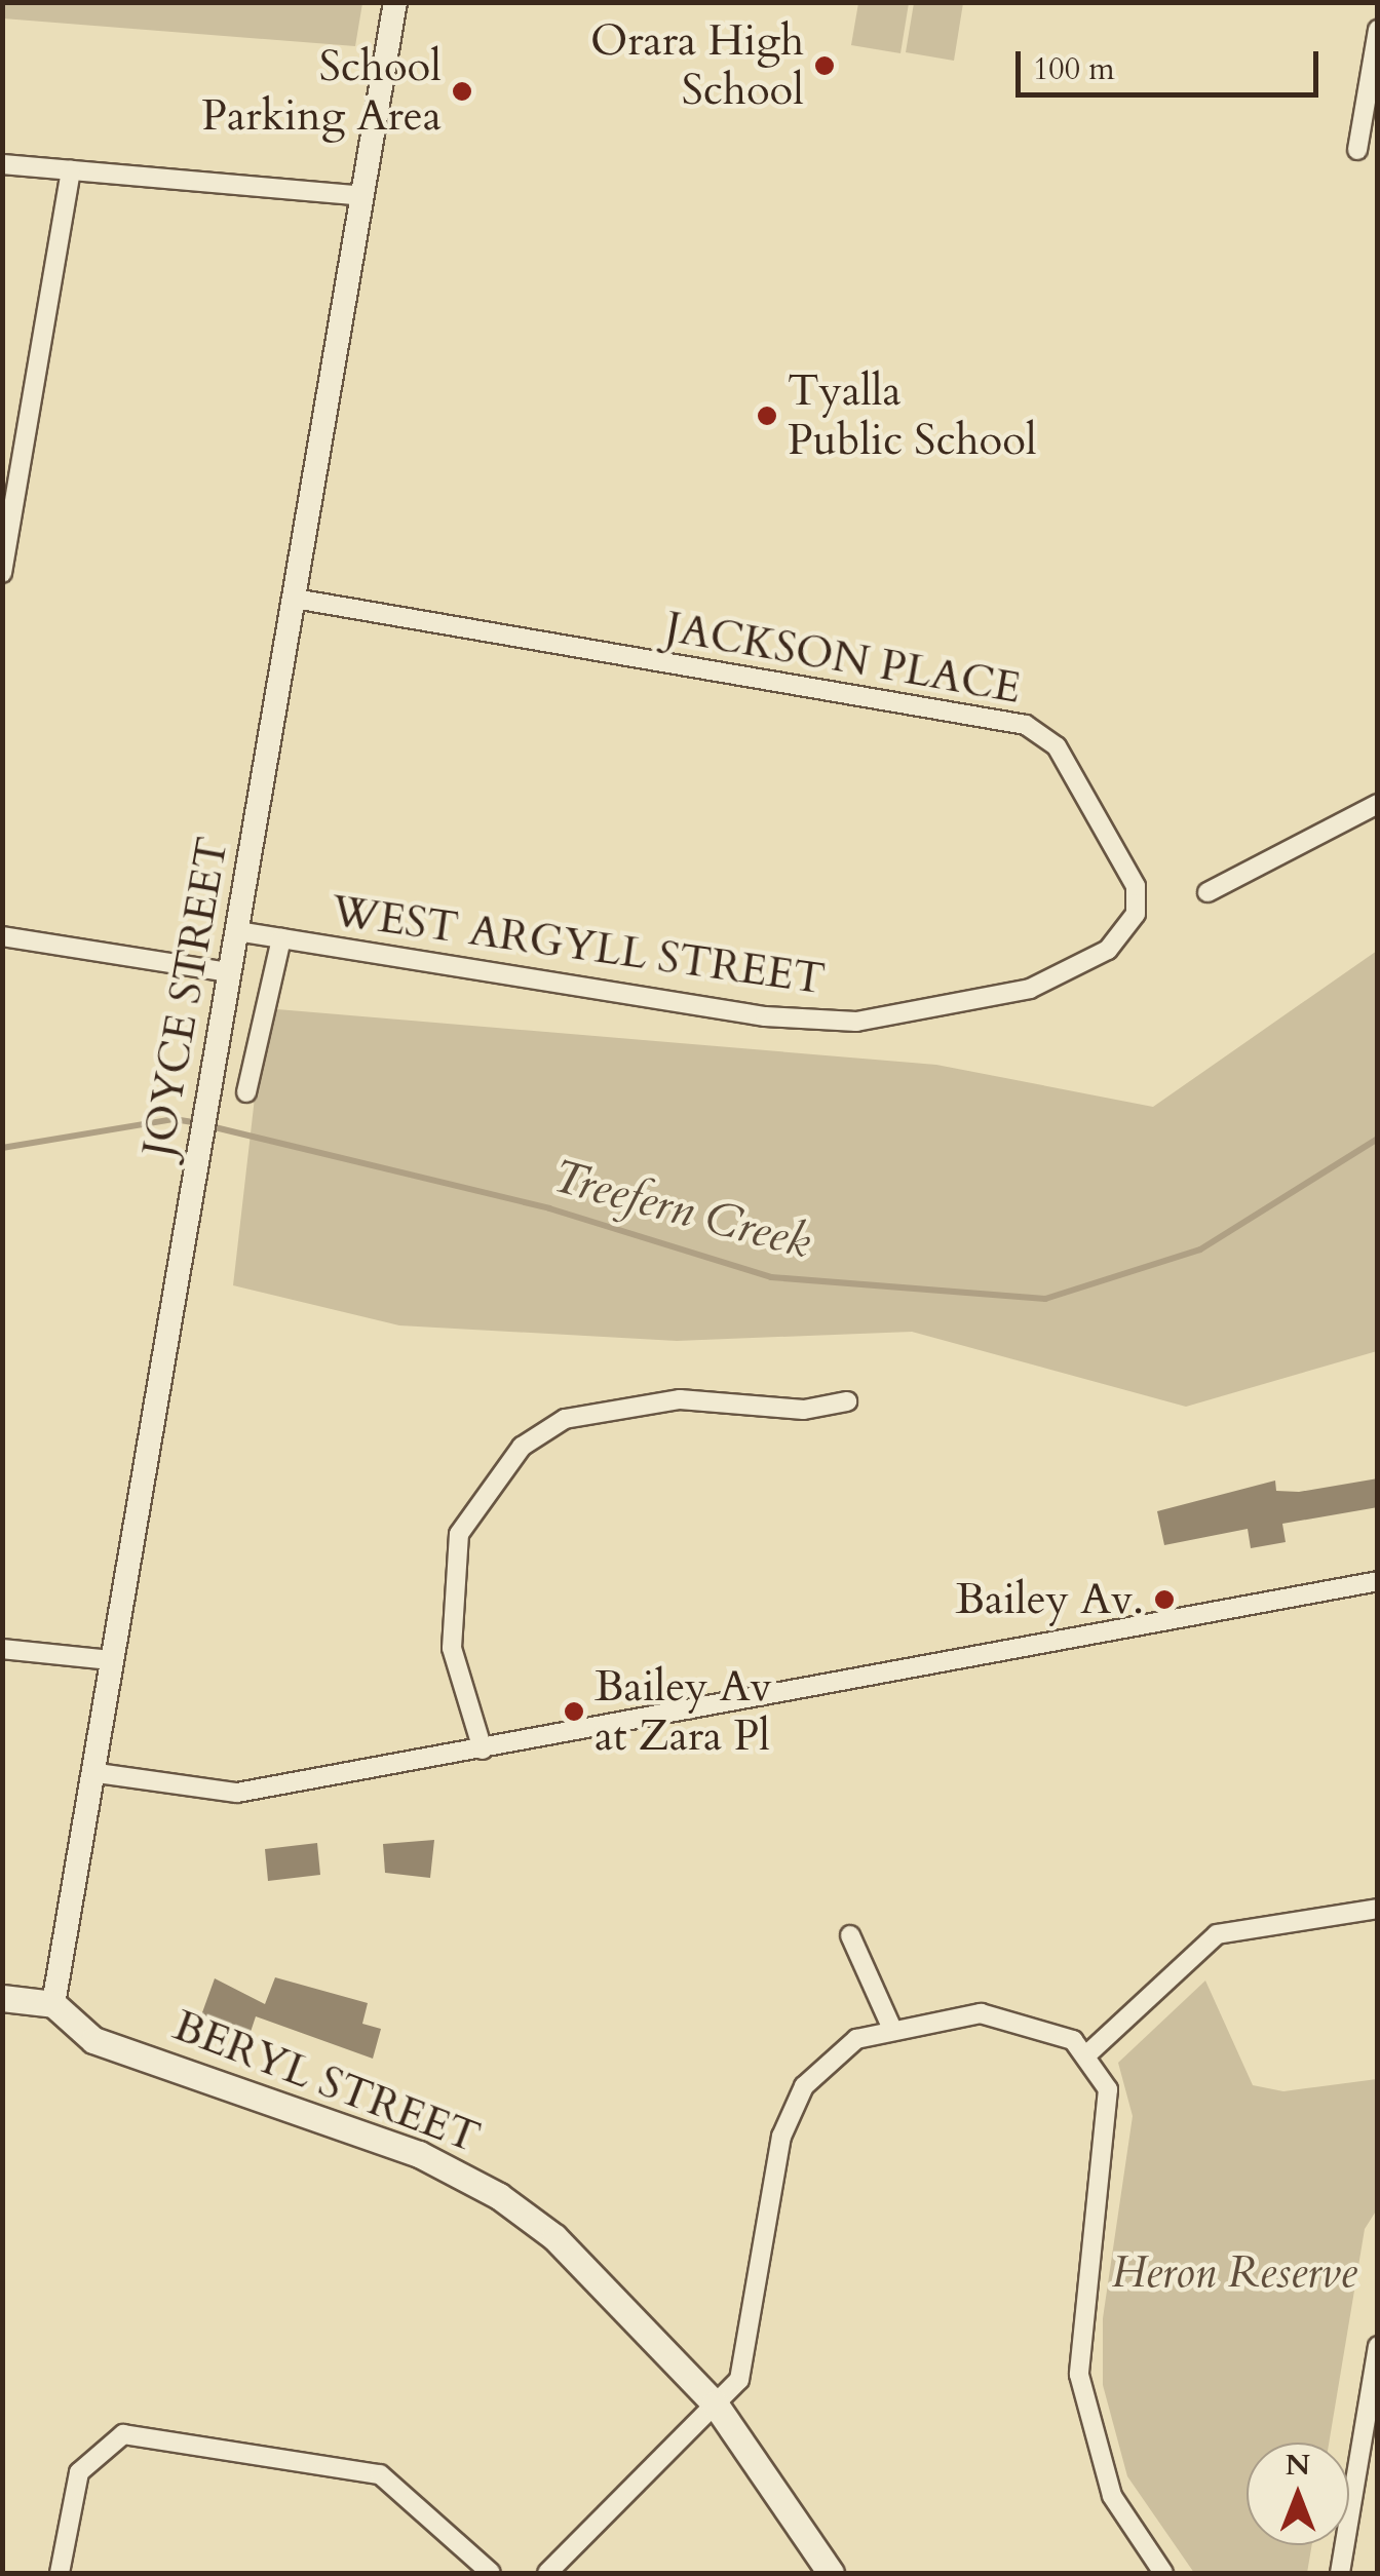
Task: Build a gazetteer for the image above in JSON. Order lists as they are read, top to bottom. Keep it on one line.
{"streets":{"main road":["BERYL STREET"],"street":["JACKSON PLACE","WEST ARGYLL STREET","JOYCE STREET"]},"crossings":[["JACKSON PLACE","WEST ARGYLL STREET"],["JACKSON PLACE","JOYCE STREET"],["WEST ARGYLL STREET","JOYCE STREET"],["JOYCE STREET","BERYL STREET"]],"water":["Treefern Creek"],"parks":["Heron Reserve"],"places":["Orara High School","School Parking Area","Tyalla Public School","Bailey Av.","Bailey Av at Zara Pl"],"scale_bar":"100 m","north":"top"}
